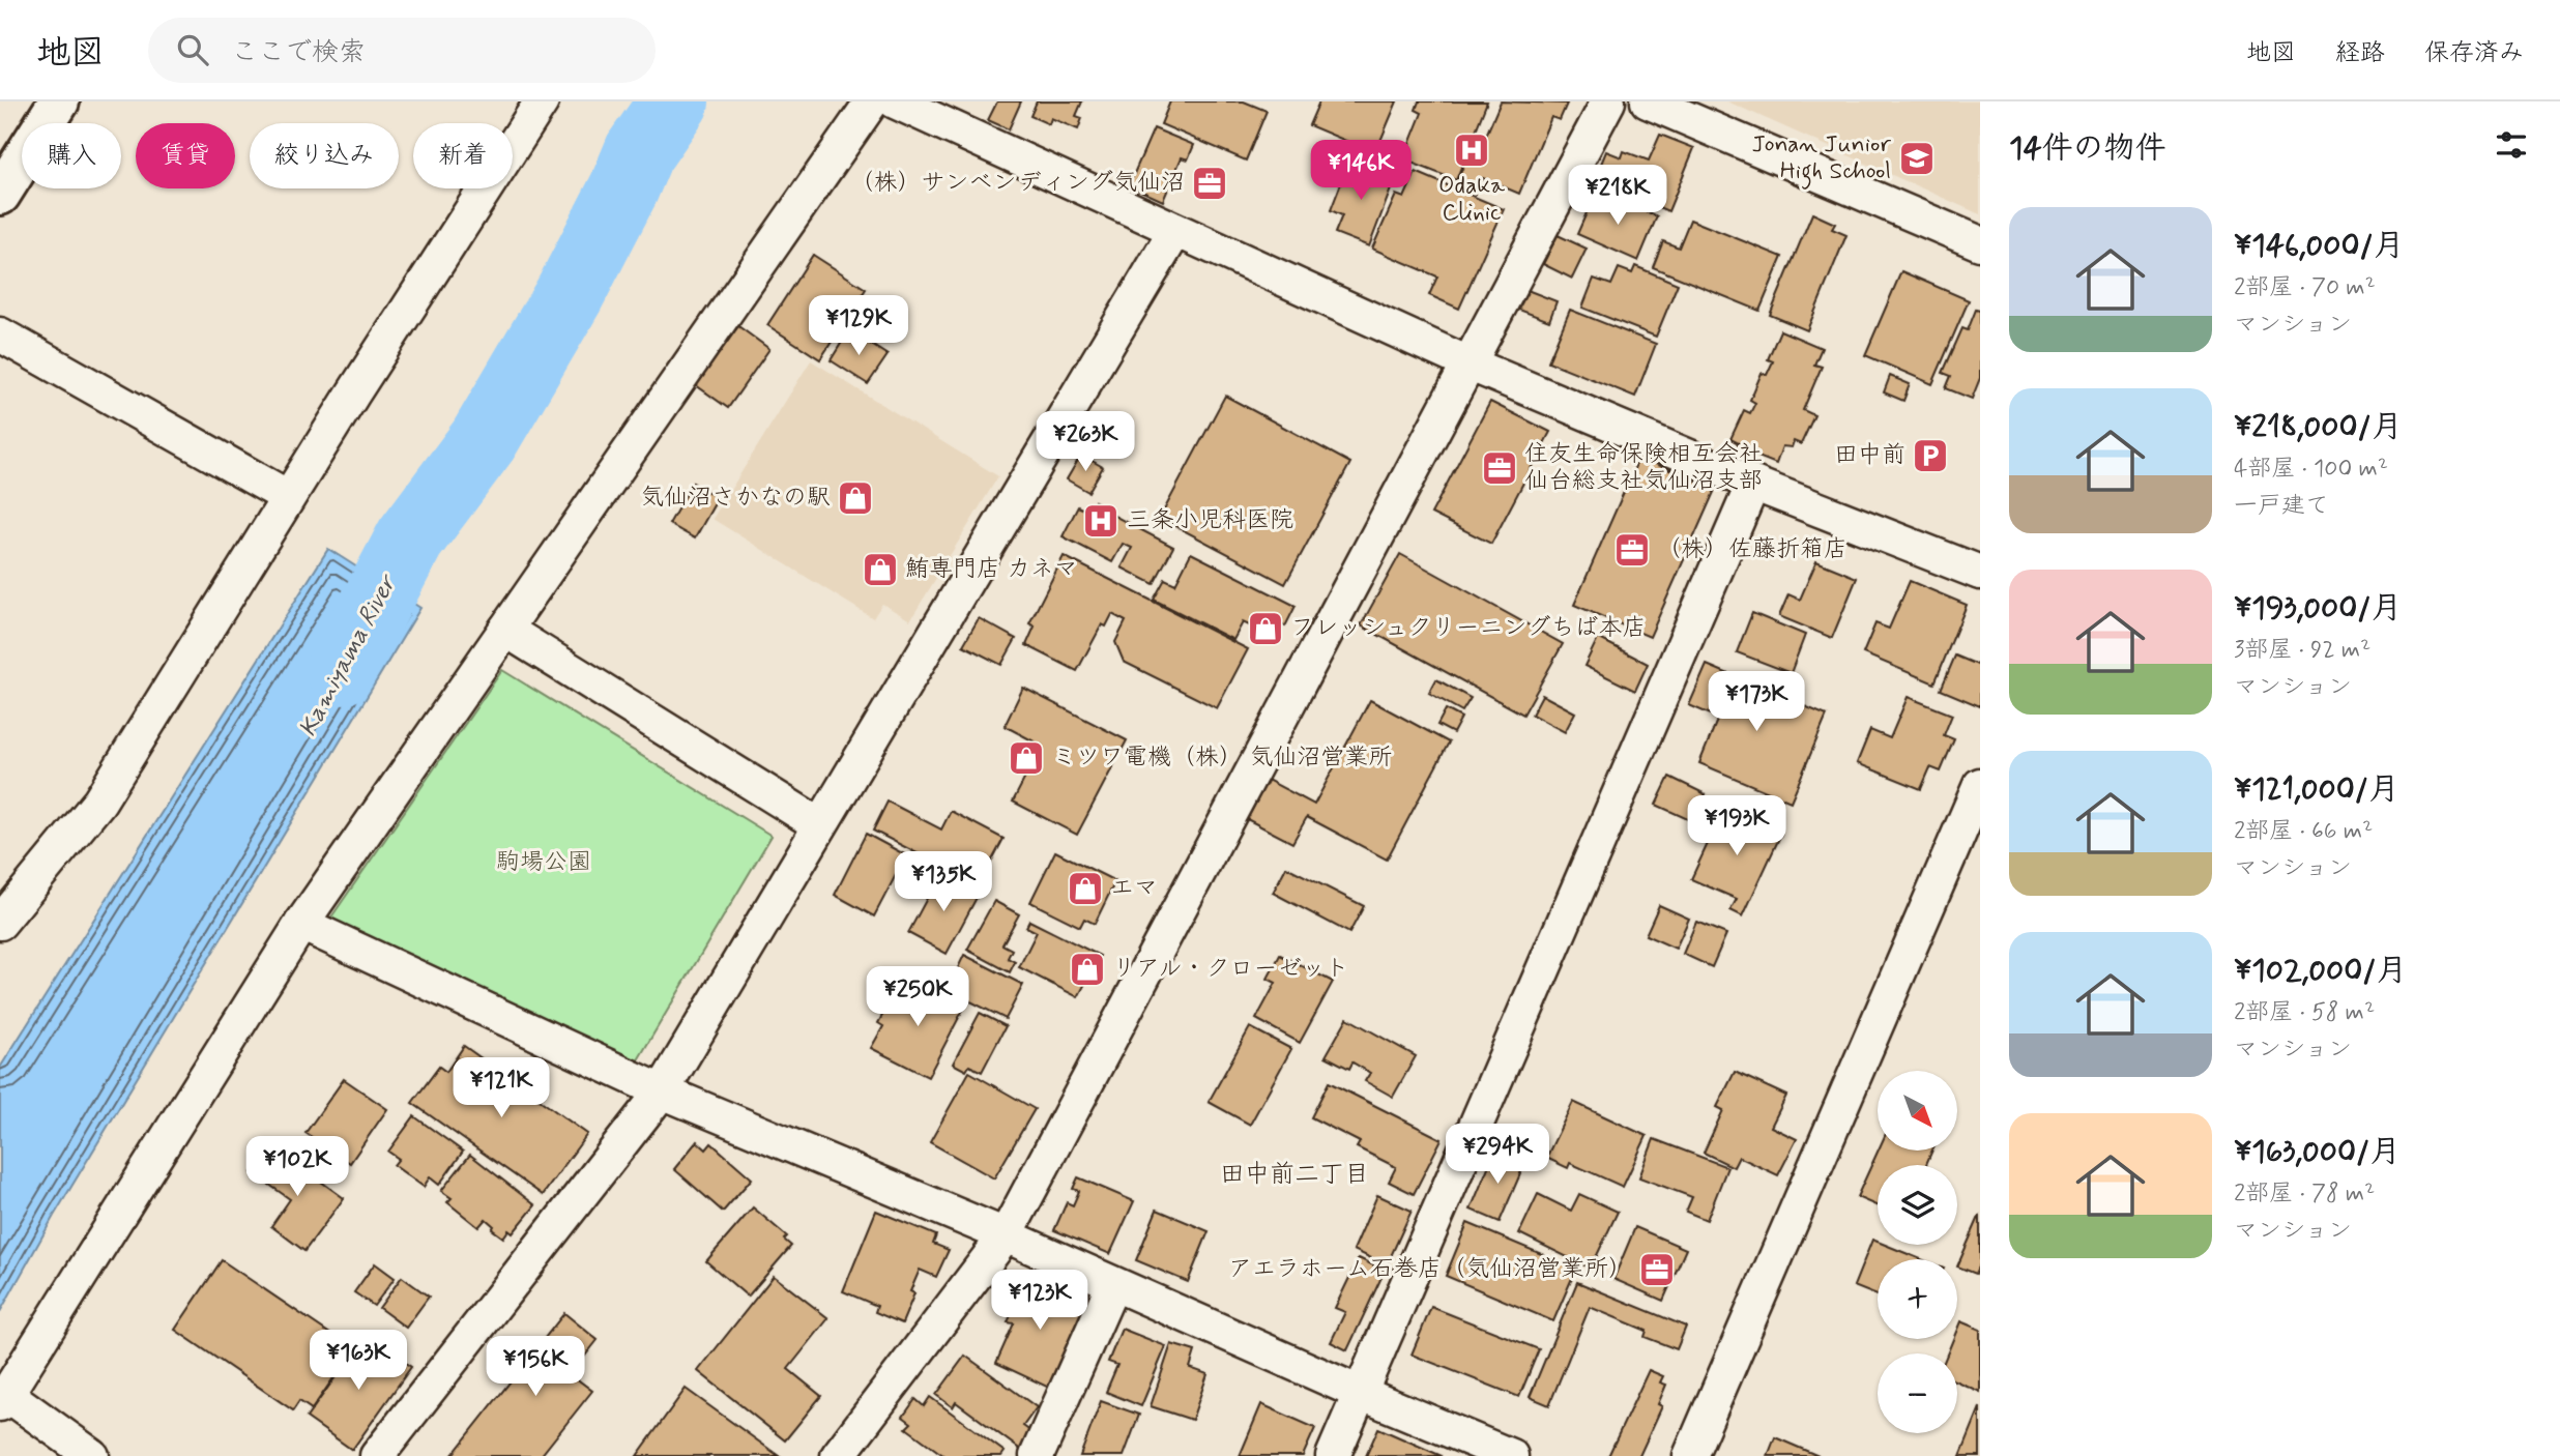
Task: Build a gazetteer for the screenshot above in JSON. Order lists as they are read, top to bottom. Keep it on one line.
{"districts":["田中前二丁目"],"water":["Kamiyama River"],"parks":["駒場公園"],"places":{"hospital":["Odaka Clinic","三条小児科医院"],"school or university":["Jonan Junior High School"],"office":["（株）サンベンディング気仙沼","住友生命保険相互会社 仙台総支社気仙沼支部","（株）佐藤折箱店","アエラホーム石巻店（気仙沼営業所）"],"parking":["田中前"],"shop":["気仙沼さかなの駅","鮪専門店 カネマ","フレッシュクリーニングちば本店","ミツワ電機（株） 気仙沼営業所","エマ","リアル・クローゼット"]},"north":"bottom right","page":{"header":"地図","search":"ここで検索","nav":["地図","経路","保存済み"],"heading":"14件の物件","chip":["購入","賃貸","絞り込み","新着"],"price":["¥146K","¥218K","¥129K","¥263K","¥173K","¥193K","¥135K","¥250K","¥121K","¥294K","¥102K","¥123K","¥163K","¥156K"],"list":[{"name":"¥146,000/月","note":"2部屋 · 70 m² · マンション"},{"name":"¥218,000/月","note":"4部屋 · 100 m² · 一戸建て"},{"name":"¥193,000/月","note":"3部屋 · 92 m² · マンション"},{"name":"¥121,000/月","note":"2部屋 · 66 m² · マンション"},{"name":"¥102,000/月","note":"2部屋 · 58 m² · マンション"},{"name":"¥163,000/月","note":"2部屋 · 78 m² · マンション"}],"map_buttons":["+","−"]}}
